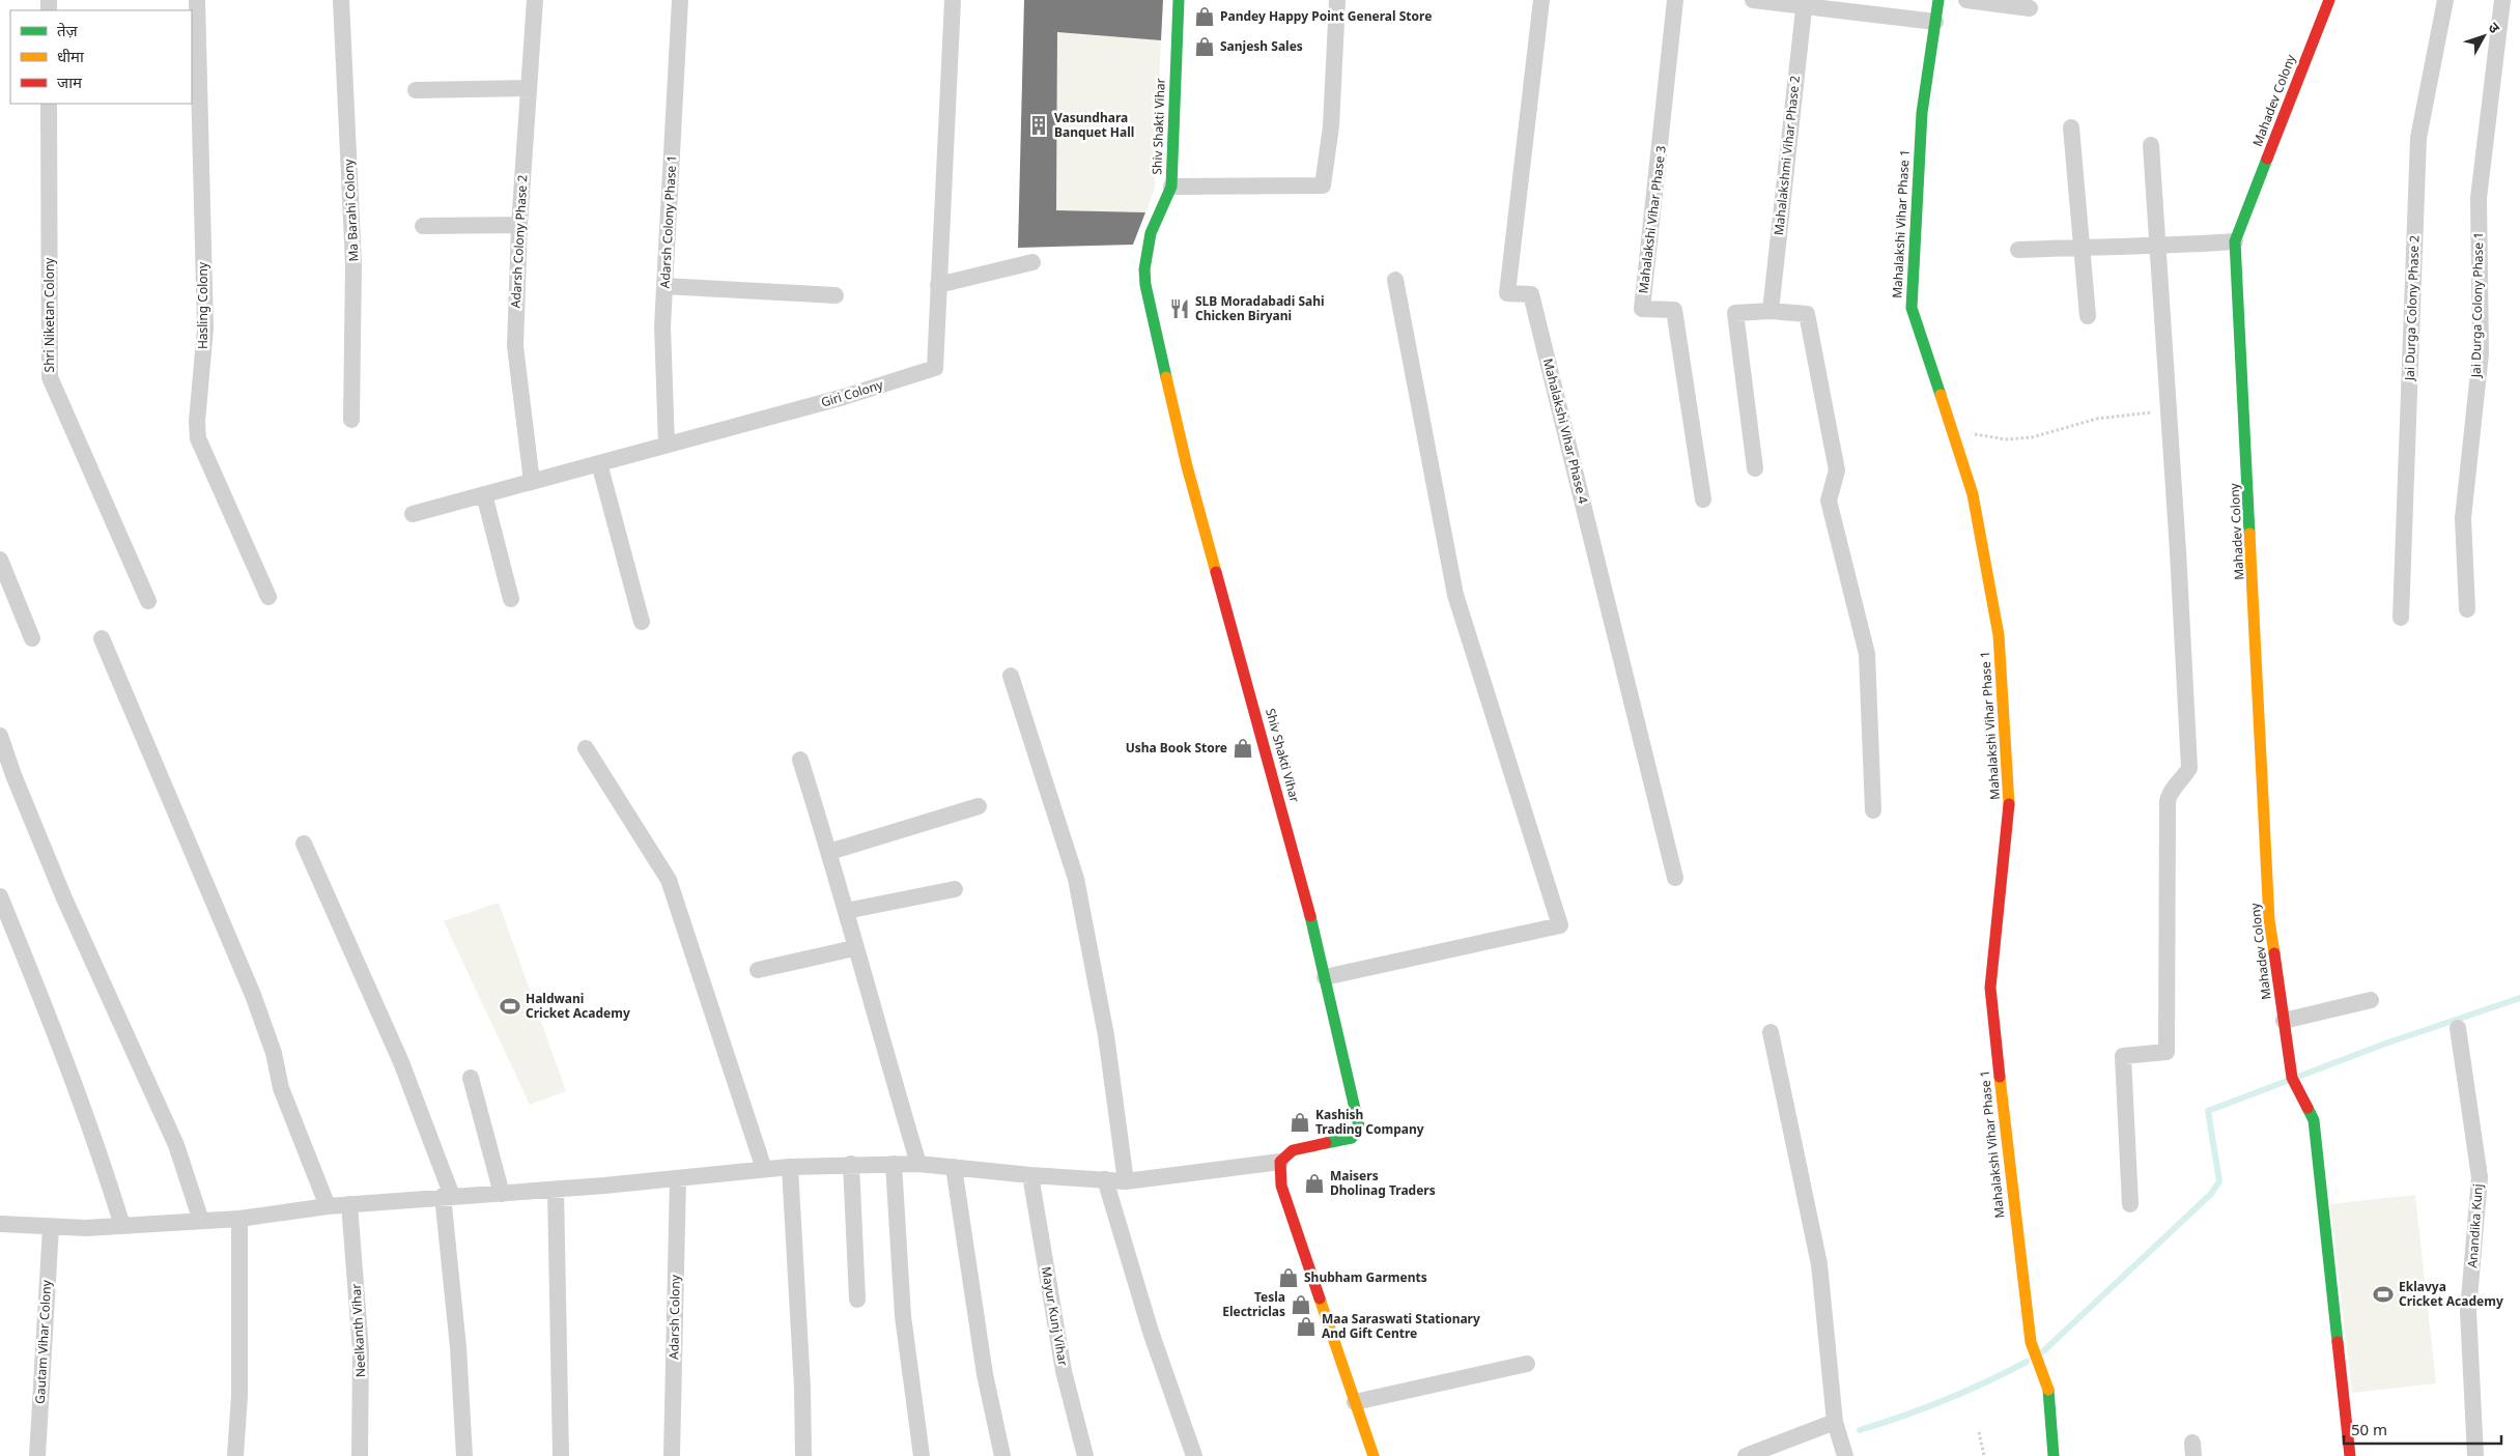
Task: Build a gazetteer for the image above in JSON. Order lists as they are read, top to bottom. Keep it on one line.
{"streets":{"street":["Mahadev Colony","Shiv Shakti Vihar","Mahalakshmi Vihar Phase 2","Ma Barahi Colony","Mahalakshi Vihar Phase 3","Adarsh Colony Phase 1","Mahalakshi Vihar Phase 1","Adarsh Colony Phase 2","Jai Durga Colony Phase 1","Hasling Colony","Jai Durga Colony Phase 2","Shri Niketan Colony","Giri Colony","Mahalakshi Vihar Phase 4","Anandika Kunj","Mayur Kunj Vihar","Adarsh Colony","Neelkanth Vihar","Gautam Vihar Colony"]},"crossings":[["Adarsh Colony Phase 1","Giri Colony"],["Adarsh Colony Phase 2","Giri Colony"]],"places":{"shop":["Pandey Happy Point General Store","Sanjesh Sales","Usha Book Store","Kashish Trading Company","Maisers Dholinag Traders","Shubham Garments","Tesla Electriclas","Maa Saraswati Stationary And Gift Centre"],"building":["Vasundhara Banquet Hall"],"restaurant":["SLB Moradabadi Sahi Chicken Biryani"],"sports":["Haldwani Cricket Academy","Eklavya Cricket Academy"]},"legend":["तेज़","धीमा","जाम"],"scale_bar":"50 m","north":"top right"}
